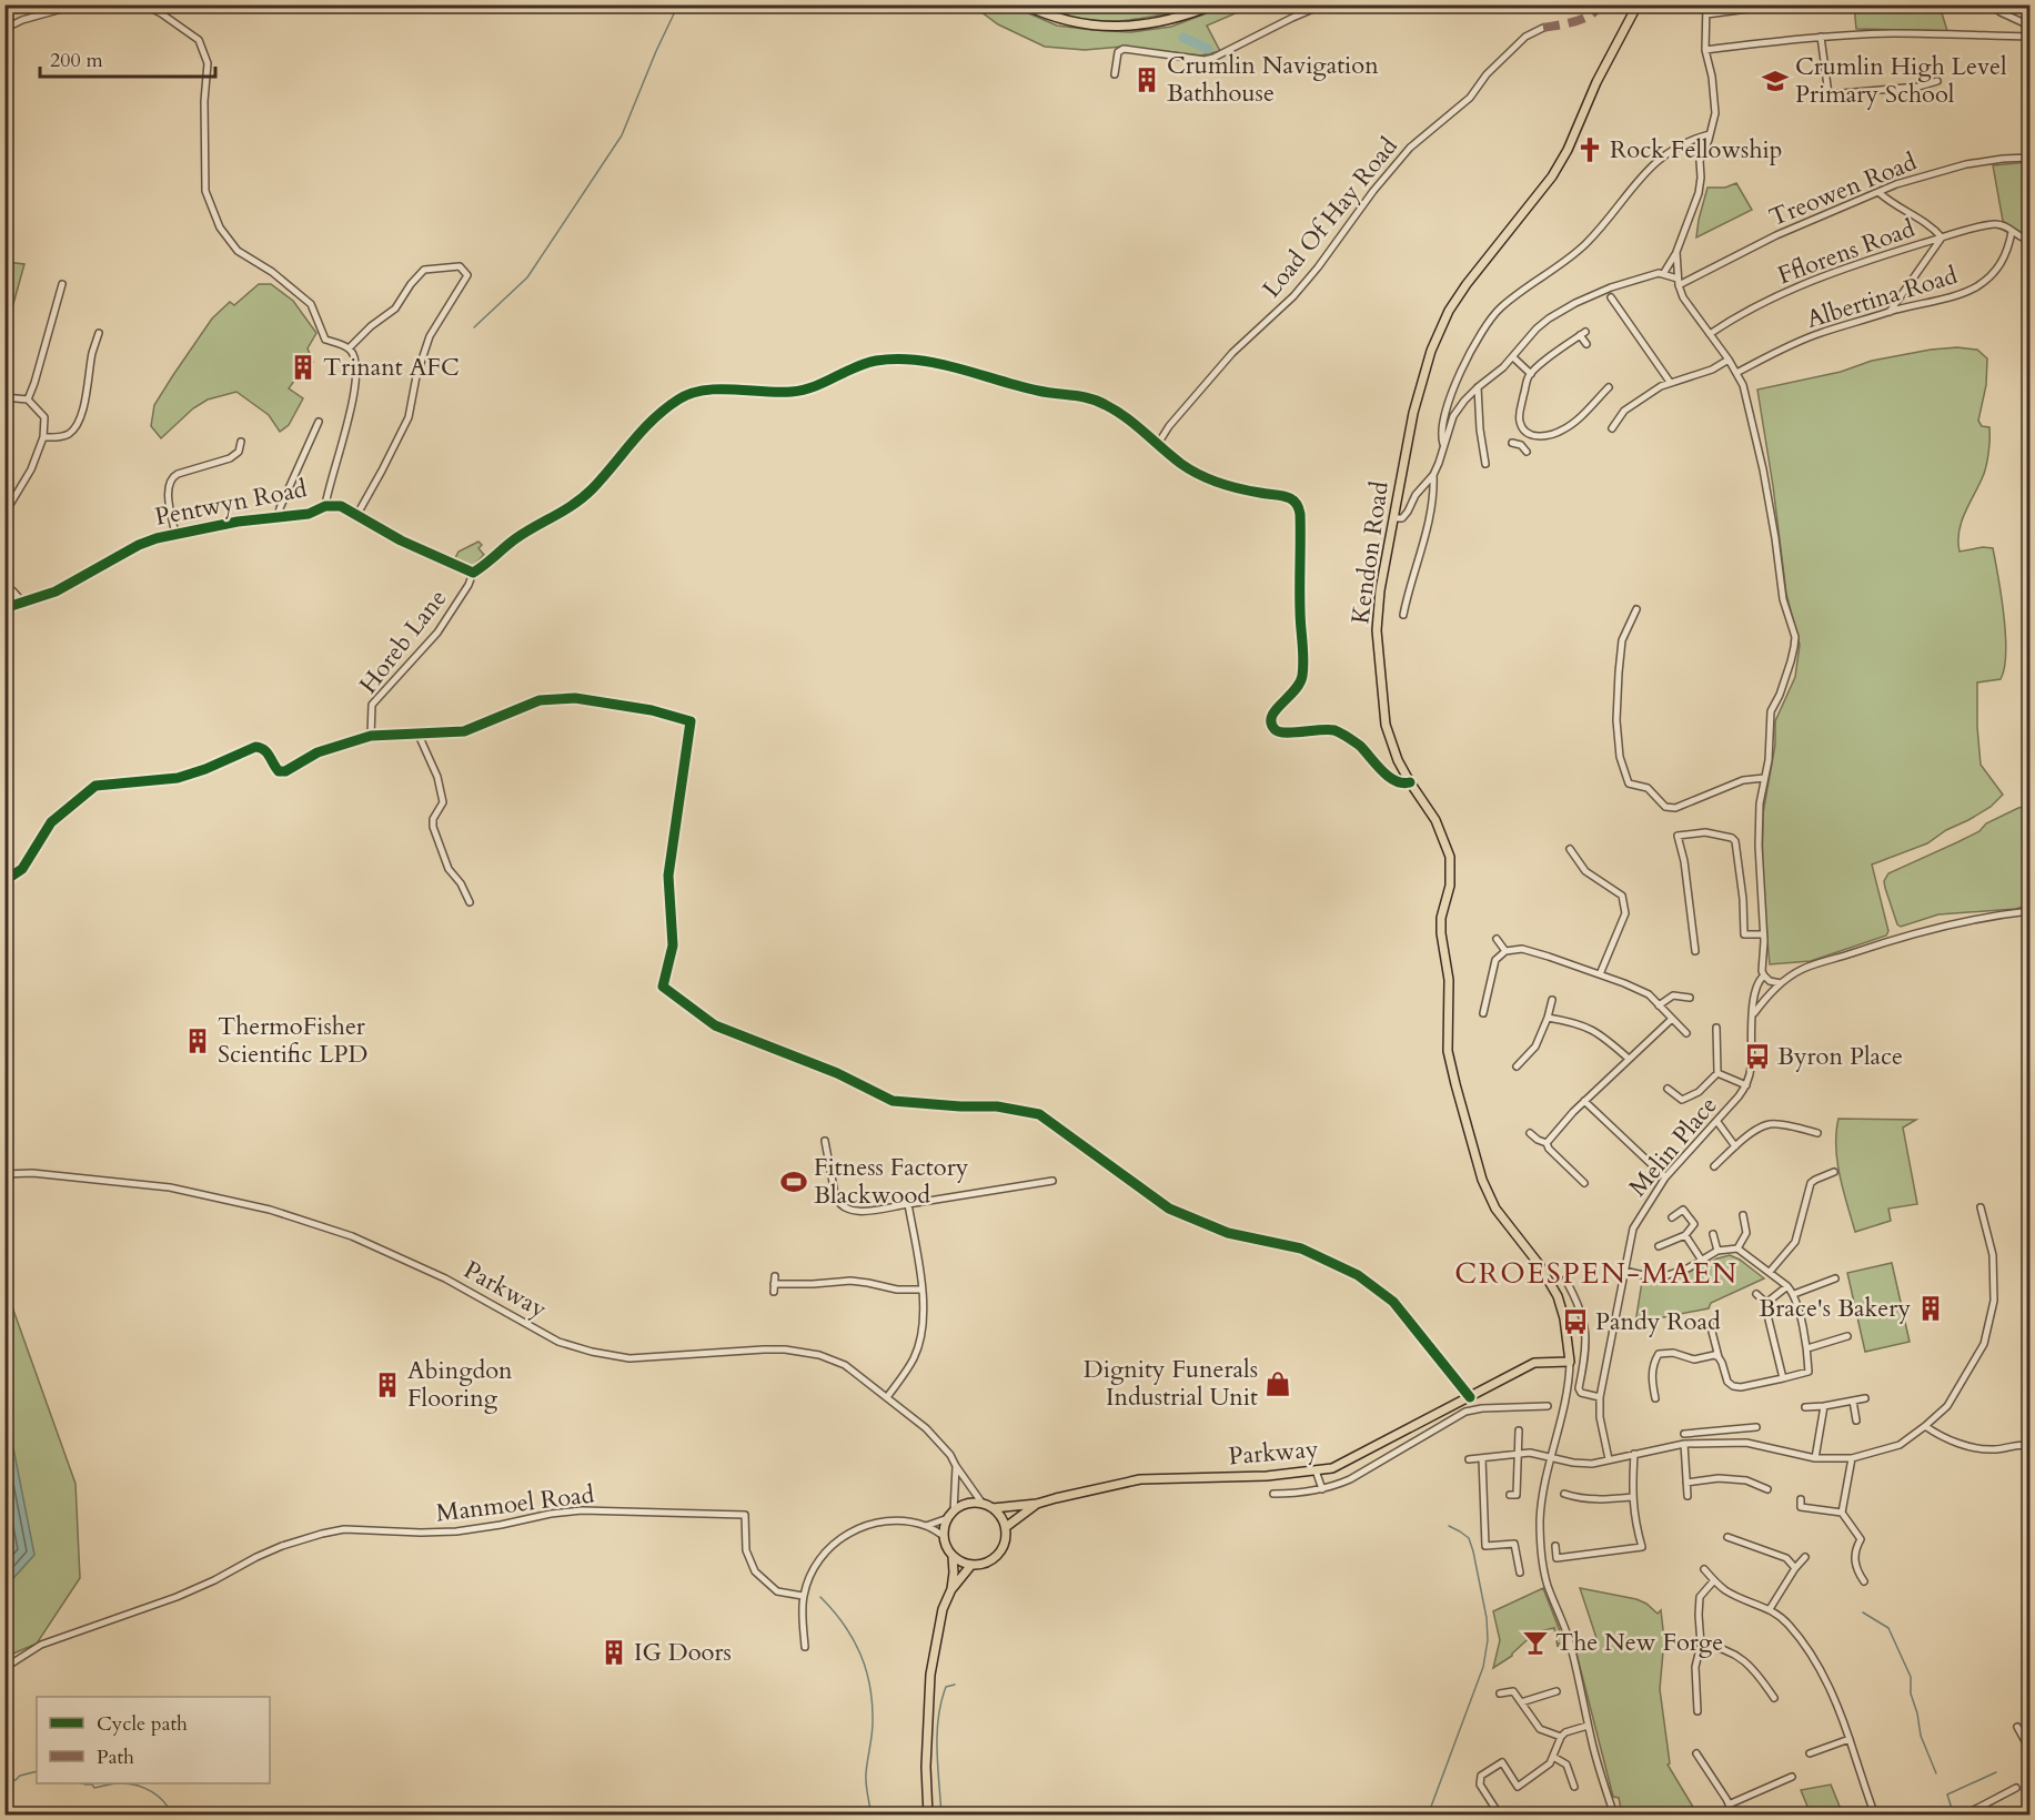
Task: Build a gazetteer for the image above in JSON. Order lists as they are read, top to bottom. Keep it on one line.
{"streets":{"main road":["Kendon Road","Parkway"],"street":["Treowen Road","Load Of Hay Road","Fflorens Road","Albertina Road","Pentwyn Road","Horeb Lane","Melin Place","Manmoel Road"]},"crossings":[["Fflorens Road","Albertina Road"],["Pentwyn Road","Horeb Lane"],["Kendon Road","Parkway"]],"districts":["CROESPEN-MAEN"],"places":{"building":["Crumlin Navigation Bathhouse","Trinant AFC","ThermoFisher Scientific LPD","Brace's Bakery","Abingdon Flooring","IG Doors"],"school or university":["Crumlin High Level Primary School"],"church":["Rock Fellowship"],"bus stop":["Byron Place","Pandy Road"],"sports":["Fitness Factory Blackwood"],"shop":["Dignity Funerals Industrial Unit"],"bar":["The New Forge"]},"legend":["Cycle path","Path"],"scale_bar":"200 m"}
